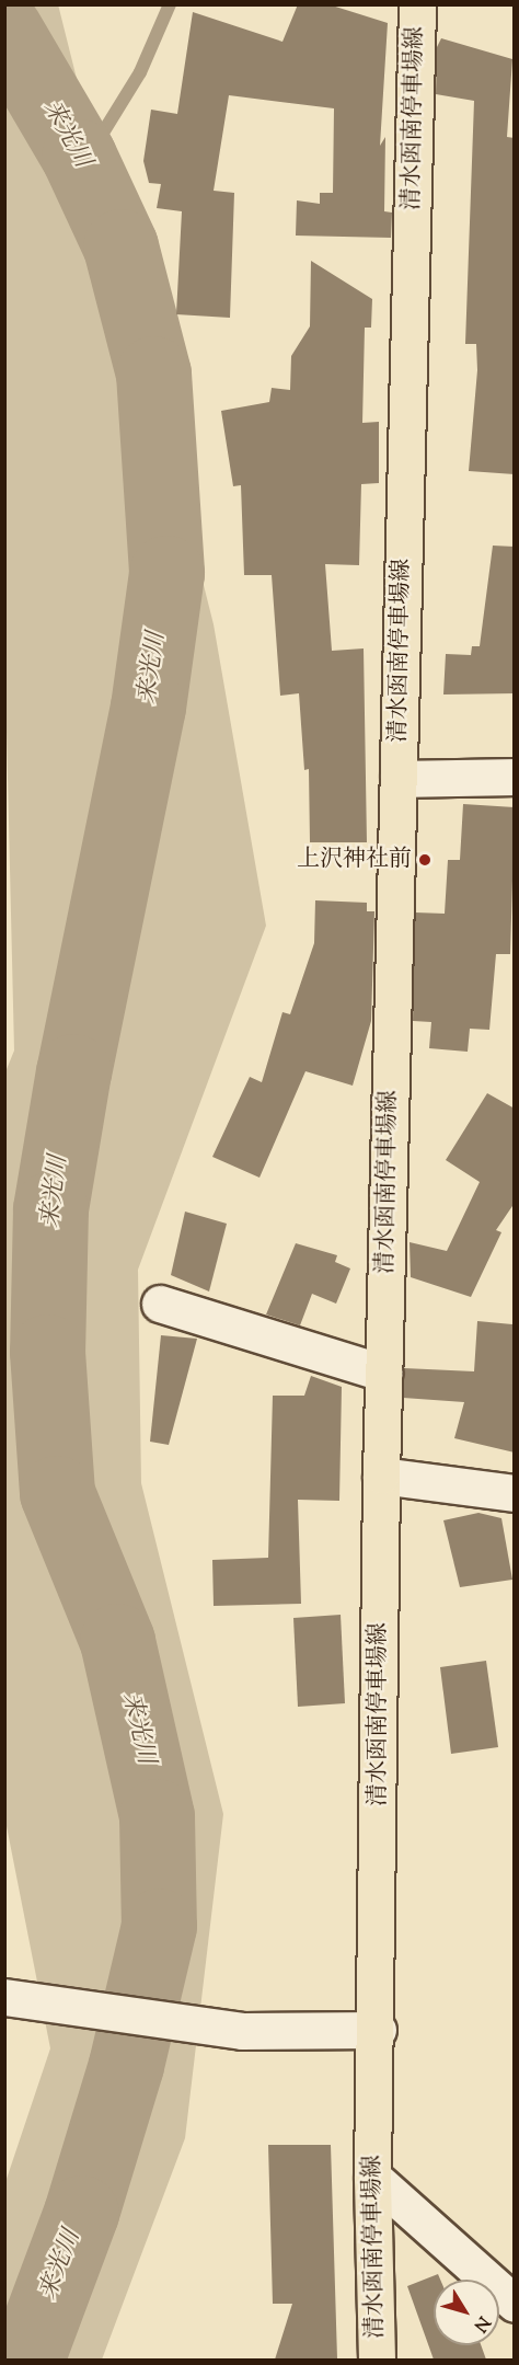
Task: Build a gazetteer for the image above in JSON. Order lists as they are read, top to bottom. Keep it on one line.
{"streets":{"main road":["清水函南停車場線"]},"water":["来光川"],"places":["上沢神社前"],"north":"bottom right"}
